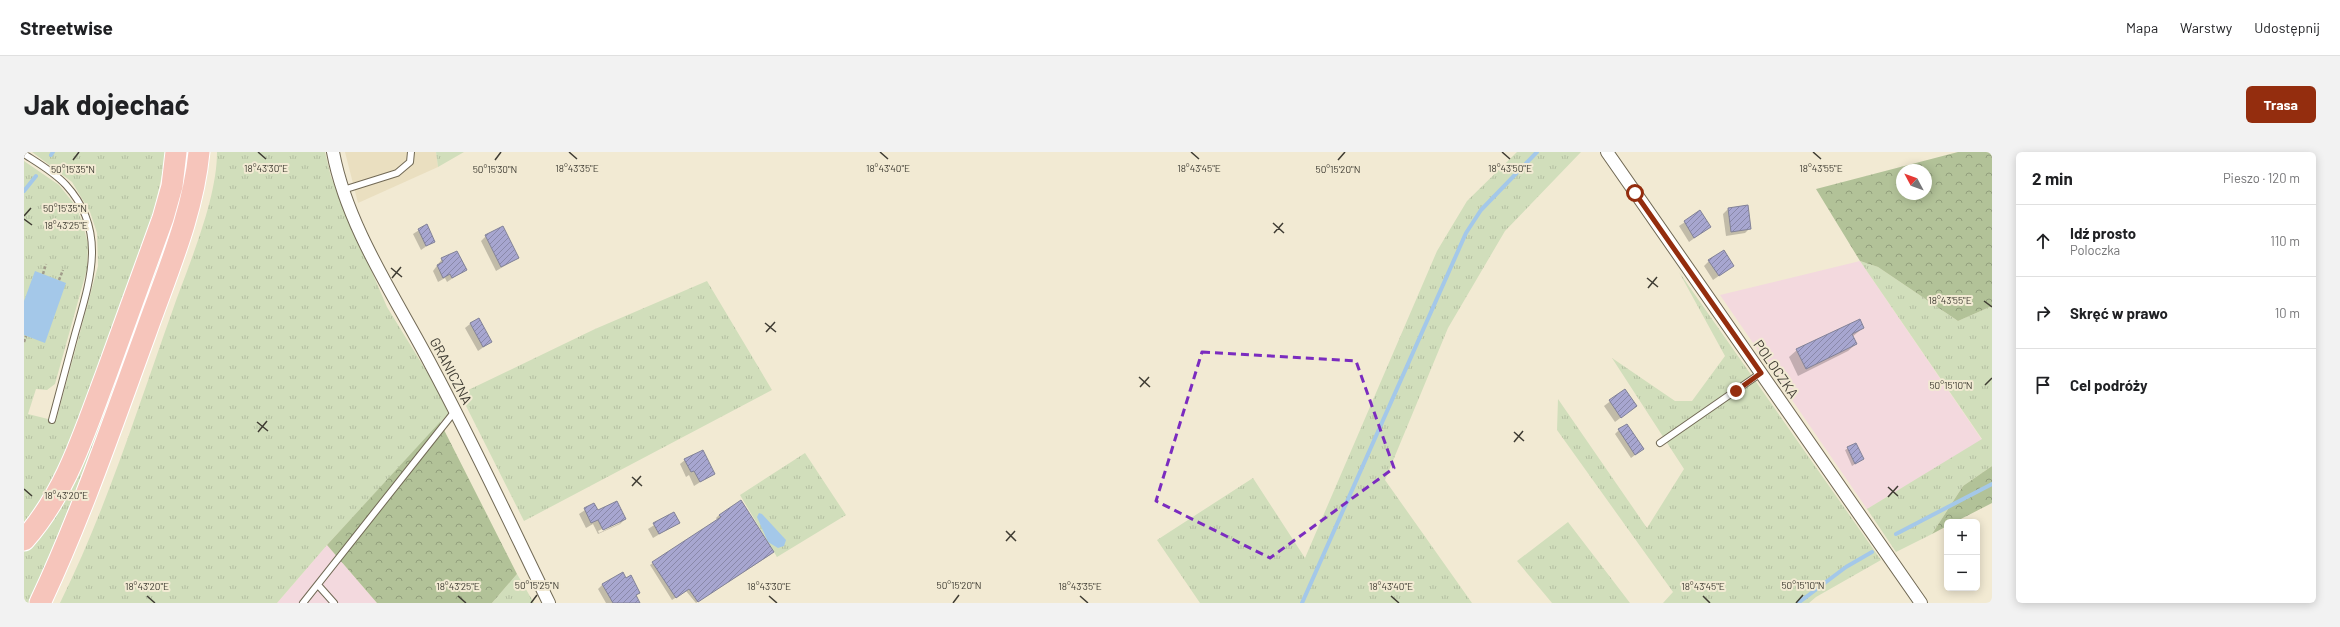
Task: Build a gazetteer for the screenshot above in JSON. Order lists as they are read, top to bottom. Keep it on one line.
{"streets":{"street":["POLOCZKA","GRANICZNA"]},"north":"top left","page":{"header":"Streetwise","nav":["Mapa","Warstwy","Udostępnij"],"buttons":"Trasa","title":"Jak dojechać","heading":["2 min","Pieszo · 120 m"],"list":[["Idź prosto","Poloczka","110 m"],["Skręć w prawo","10 m"],"Cel podróży"],"map_buttons":["+","−"]},"coordinates":["18°43'30\"E","18°43'35\"E","18°43'40\"E","18°43'45\"E","18°43'55\"E","18°43'50\"E","50°15'35\"N","50°15'30\"N","50°15'20\"N","18°43'25\"E","50°15'10\"N","18°43'20\"E","50°15'25\"N"]}
